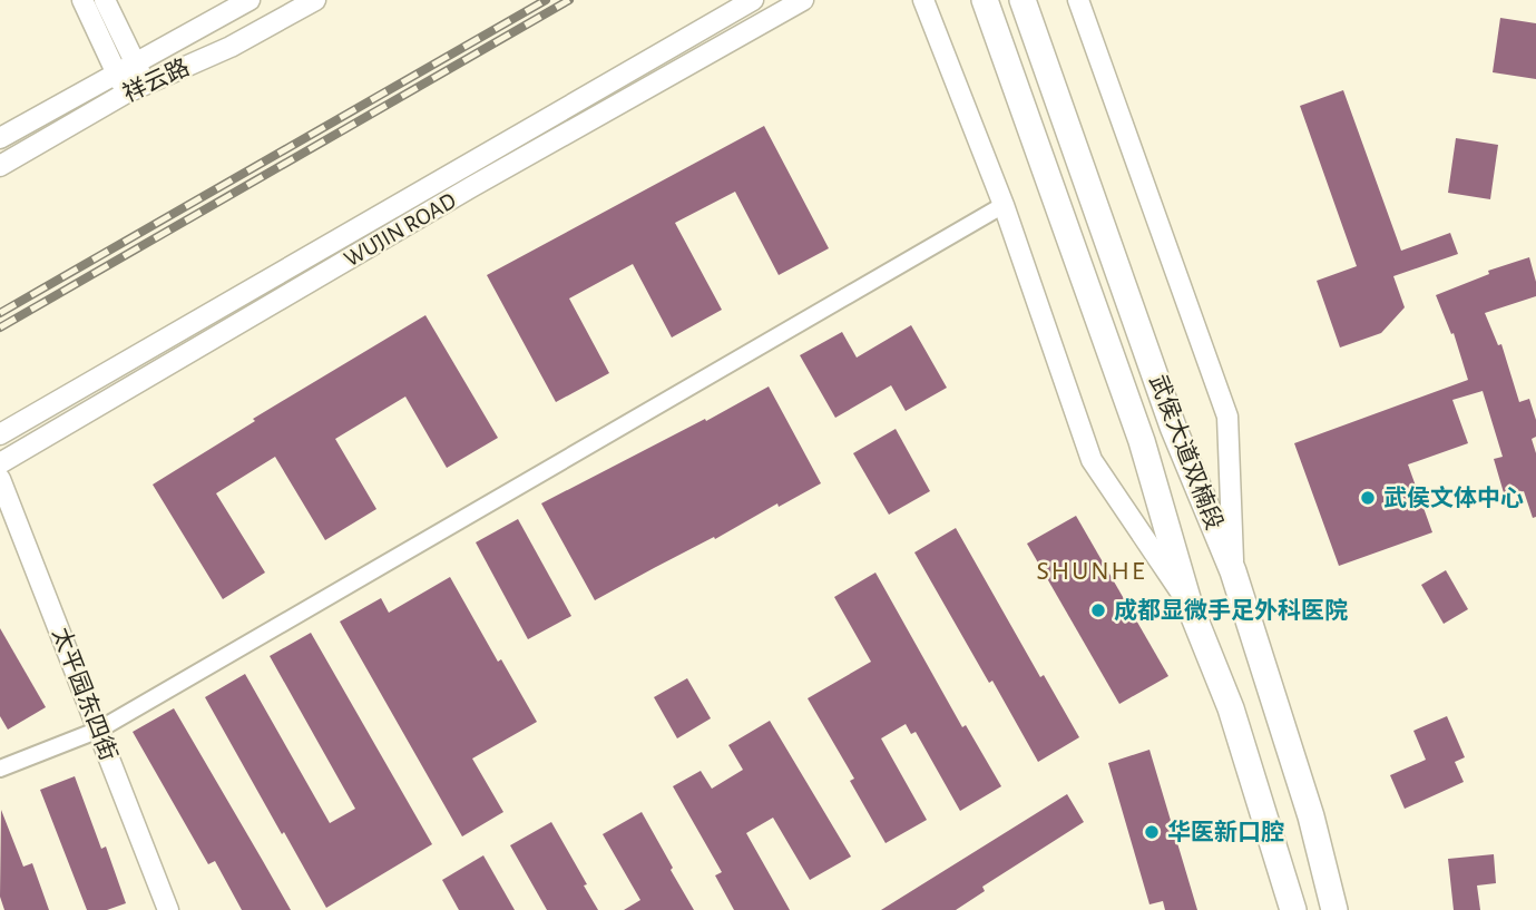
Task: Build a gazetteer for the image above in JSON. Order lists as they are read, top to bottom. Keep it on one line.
{"streets":{"main road":["武侯大道双楠段"],"street":["祥云路","WUJIN ROAD","太平园东四街"]},"districts":["SHUNHE"],"places":["武侯文体中心","成都显微手足外科医院","华医新口腔"]}
